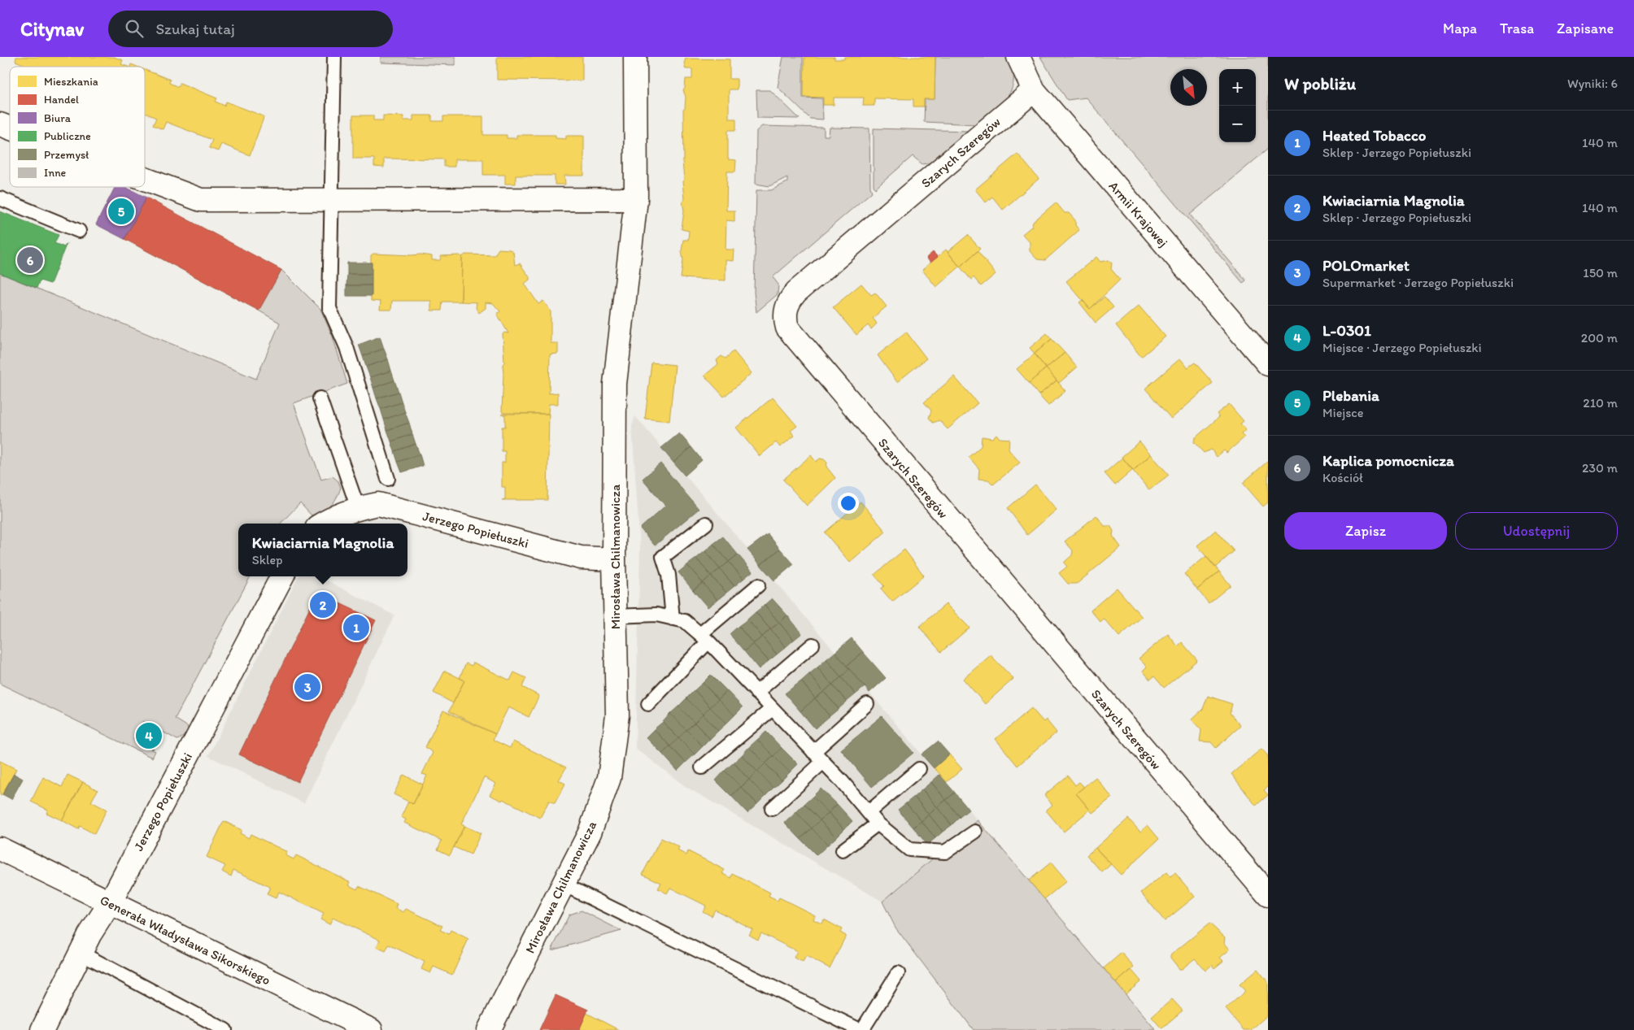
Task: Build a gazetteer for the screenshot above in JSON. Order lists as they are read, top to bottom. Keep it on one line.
{"streets":{"street":["Szarych Szeregów","Armii Krajowej","Jerzego Popiełuszki","Mirosława Chilmanowicza","Generała Władysława Sikorskiego"]},"crossings":[["Szarych Szeregów","Armii Krajowej"],["Jerzego Popiełuszki","Mirosława Chilmanowicza"],["Jerzego Popiełuszki","Generała Władysława Sikorskiego"]],"legend":["Mieszkania","Handel","Biura","Publiczne","Przemysł","Inne"],"north":"bottom right","page":{"header":"Citynav","search":"Szukaj tutaj","nav":["Mapa","Trasa","Zapisane"],"heading":["W pobliżu","Wyniki: 6"],"map_buttons":["+","−"],"list":[{"mark":"1","name":"Heated Tobacco","note":"Sklep · Jerzego Popiełuszki","value":"140 m"},{"mark":"2","name":"Kwiaciarnia Magnolia","note":"Sklep · Jerzego Popiełuszki","value":"140 m"},{"mark":"3","name":"POLOmarket","note":"Supermarket · Jerzego Popiełuszki","value":"150 m"},{"mark":"4","name":"L-0301","note":"Miejsce · Jerzego Popiełuszki","value":"200 m"},{"mark":"5","name":"Plebania","note":"Miejsce","value":"210 m"},{"mark":"6","name":"Kaplica pomocnicza","note":"Kościół","value":"230 m"}],"pins":["5","6","2","1","3","4"],"buttons":["Zapisz","Udostępnij"],"popup":["Kwiaciarnia Magnolia","Sklep"]}}
